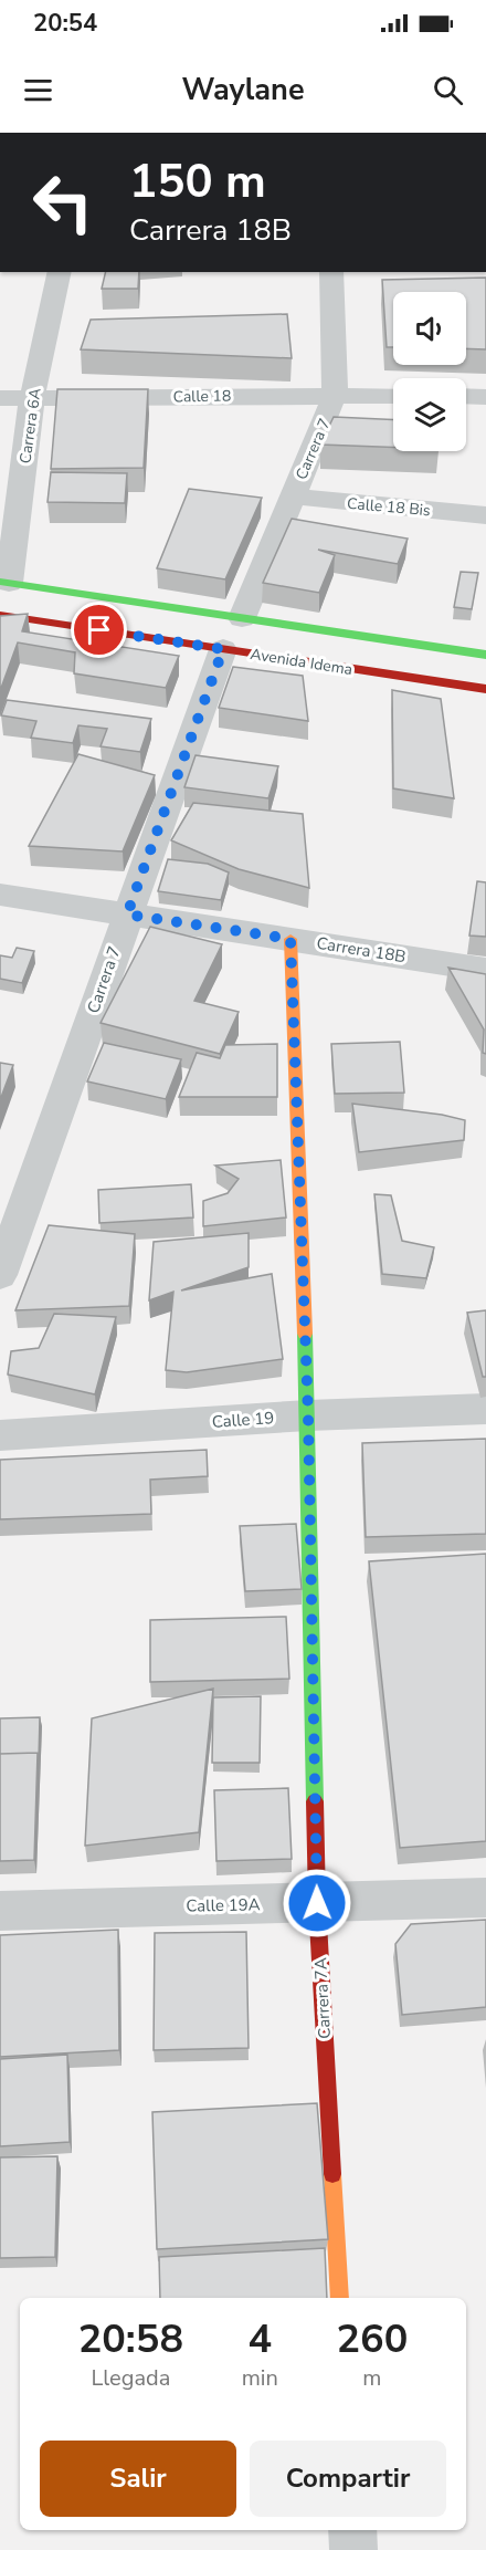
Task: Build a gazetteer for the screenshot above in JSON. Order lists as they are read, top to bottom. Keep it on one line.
{"streets":{"street":["Calle 18","Carrera 6A","Carrera 7","Calle 18 Bis","Avenida Idema","Carrera 18B","Calle 19","Calle 19A","Carrera 7A"]},"crossings":[["Calle 18","Carrera 6A"],["Calle 18","Carrera 7"],["Carrera 6A","Avenida Idema"],["Carrera 7","Calle 18 Bis"],["Carrera 7","Avenida Idema"],["Carrera 7","Carrera 18B"],["Carrera 18B","Carrera 7A"],["Calle 19","Carrera 7A"],["Calle 19A","Carrera 7A"]],"page":{"status":"20:54","header":"Waylane","turn":["150 m","Carrera 18B"],"eta":["20:58","Llegada","4","min","260","m"],"buttons":["Salir","Compartir"]}}
